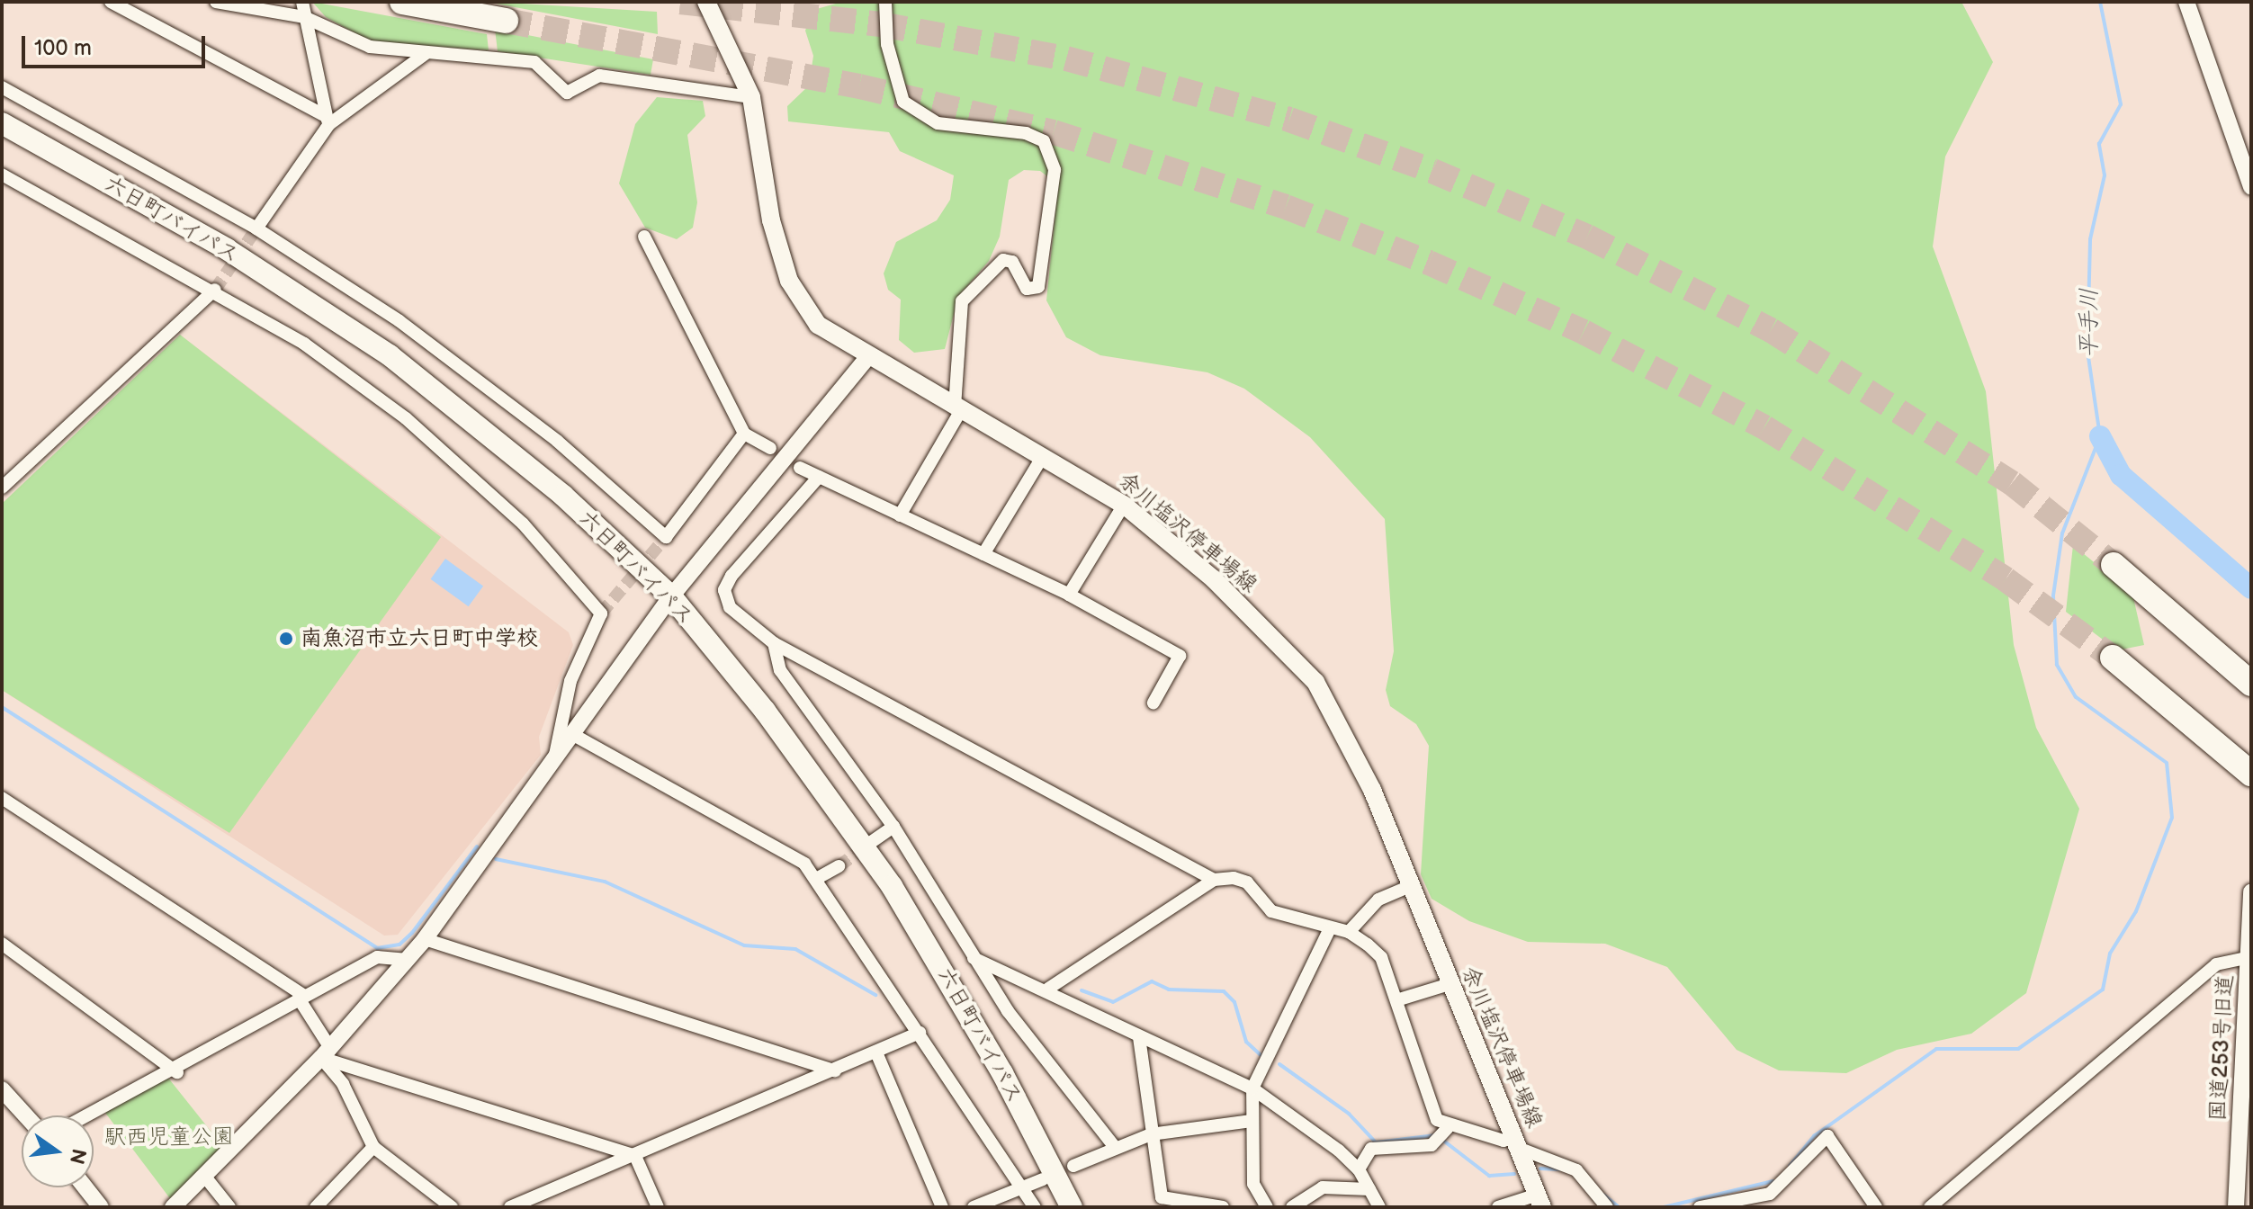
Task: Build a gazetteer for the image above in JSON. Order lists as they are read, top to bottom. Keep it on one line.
{"streets":{"highway":["六日町バイパス"],"main road":["余川塩沢停車場線"],"street":["国道253号旧道"]},"water":["平手川"],"parks":["駅西児童公園"],"places":["南魚沼市立六日町中学校"],"scale_bar":"100 m","north":"right"}
